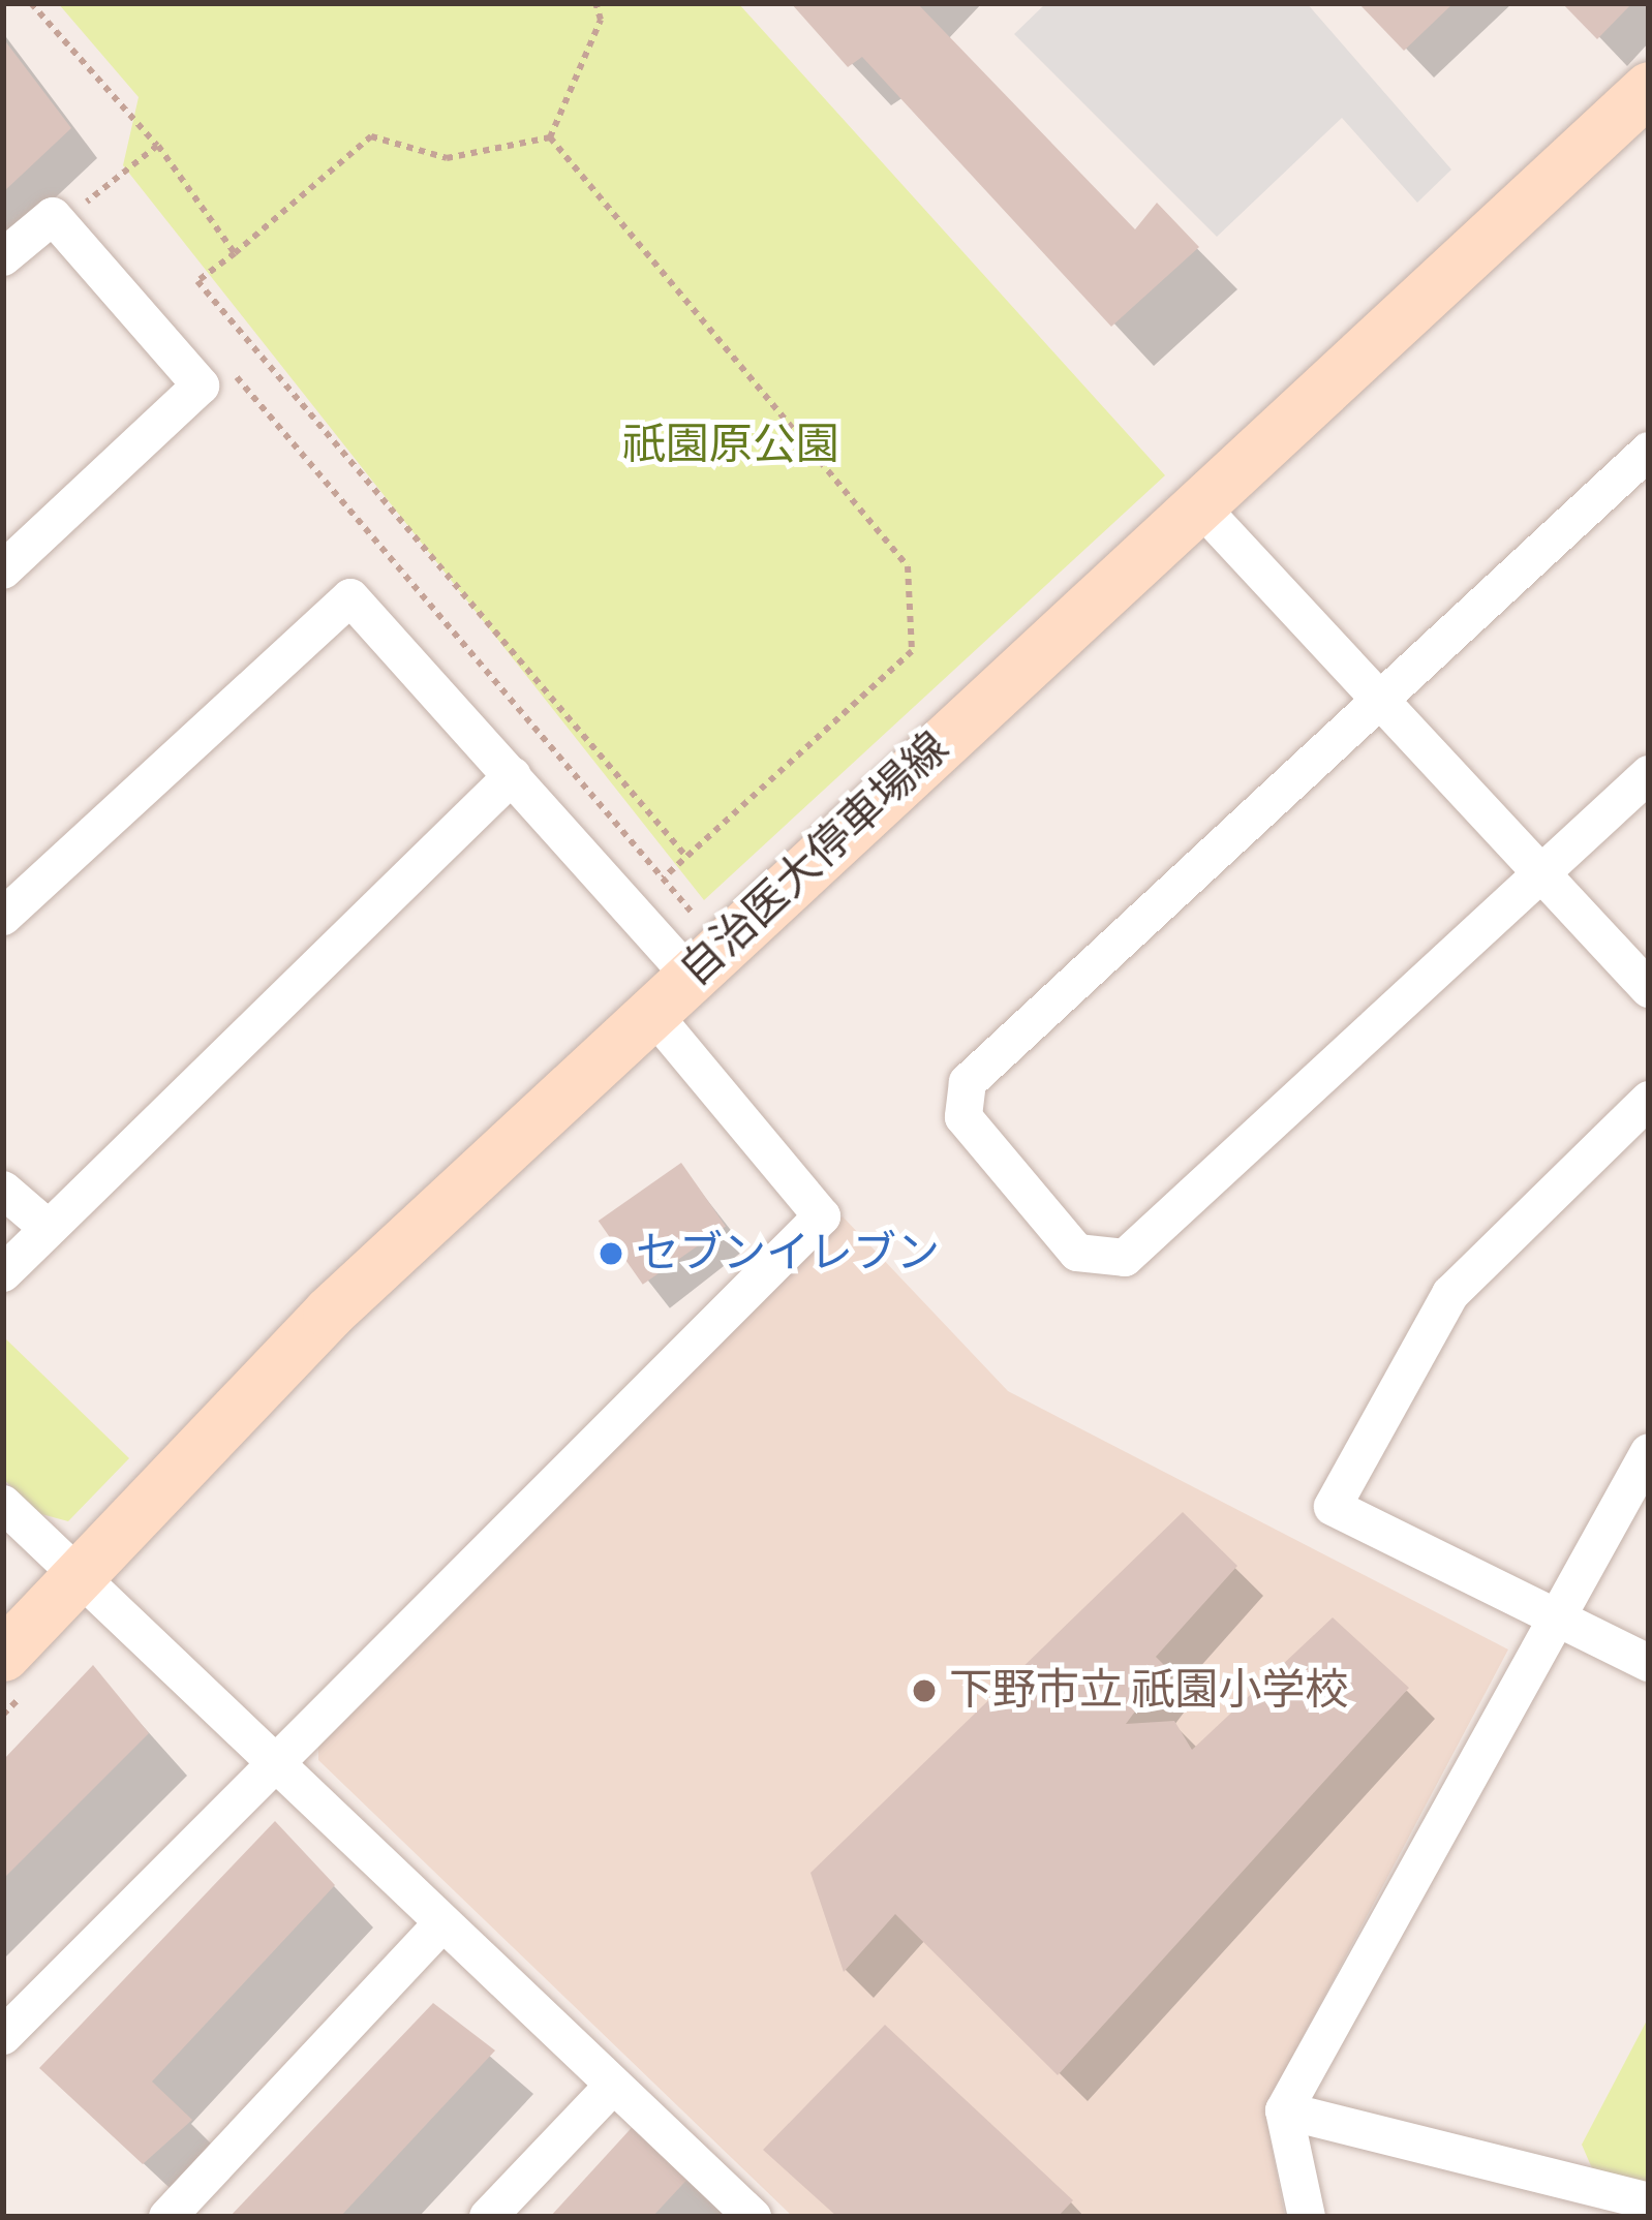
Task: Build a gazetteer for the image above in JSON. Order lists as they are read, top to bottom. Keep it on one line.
{"streets":{"main road":["自治医大停車場線"]},"parks":["祇園原公園"],"places":["セブンイレブン","下野市立 祇園小学校"]}
